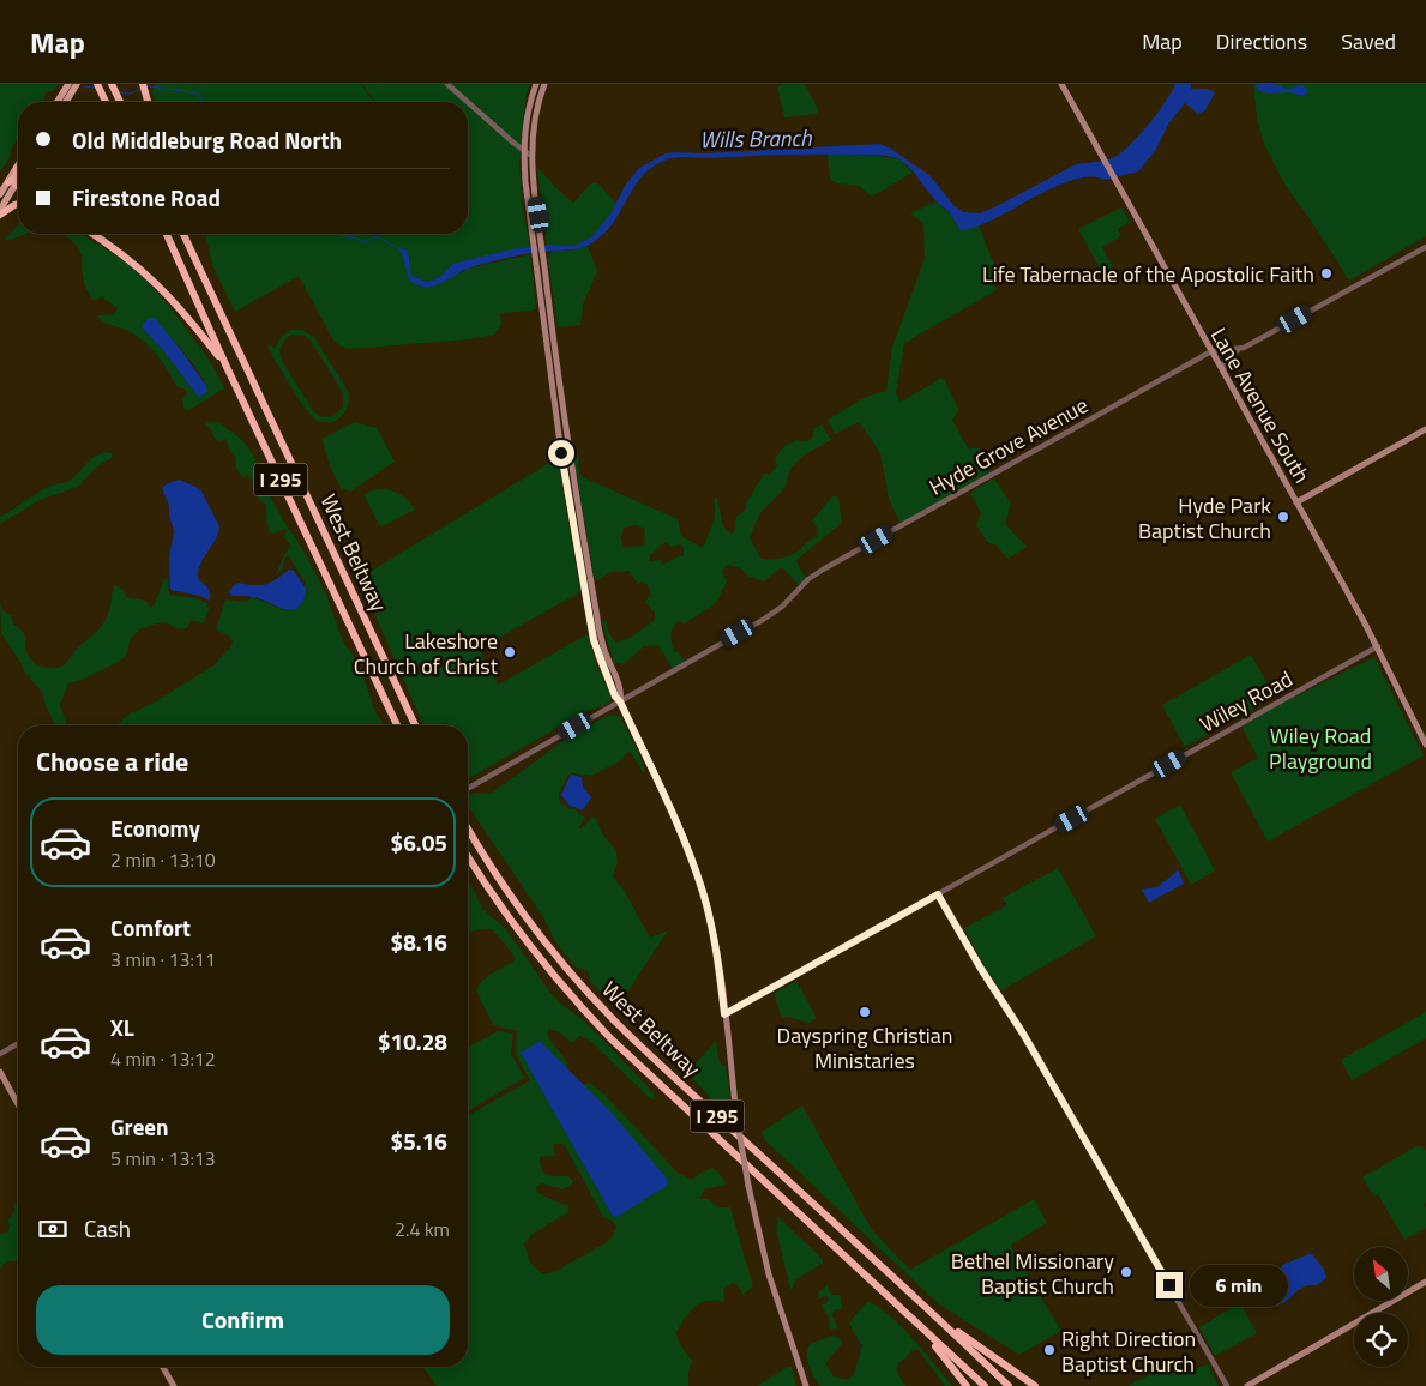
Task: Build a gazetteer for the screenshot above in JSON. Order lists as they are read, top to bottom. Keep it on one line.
{"streets":{"highway":["I 295","West Beltway"],"main road":["Lane Avenue South"],"street":["Hyde Grove Avenue","Wiley Road"]},"crossings":[["Lane Avenue South","Hyde Grove Avenue"],["Lane Avenue South","Wiley Road"]],"water":["Wills Branch"],"parks":["Wiley Road Playground"],"places":["Life Tabernacle of the Apostolic Faith","Hyde Park Baptist Church","Lakeshore Church of Christ","Dayspring Christian Ministaries","Bethel Missionary Baptist Church","Right Direction Baptist Church"],"north":"top left","page":{"header":"Map","nav":["Map","Directions","Saved"],"banner":["Old Middleburg Road North","Firestone Road"],"heading":"Choose a ride","list":[{"name":"Economy","note":"2 min · 13:10","value":"$6.05"},{"name":"Comfort","note":"3 min · 13:11","value":"$8.16"},{"name":"XL","note":"4 min · 13:12","value":"$10.28"},{"name":"Green","note":"5 min · 13:13","value":"$5.16"}],"pay":["Cash","2.4 km"],"bubble":"6 min","buttons":"Confirm"}}
